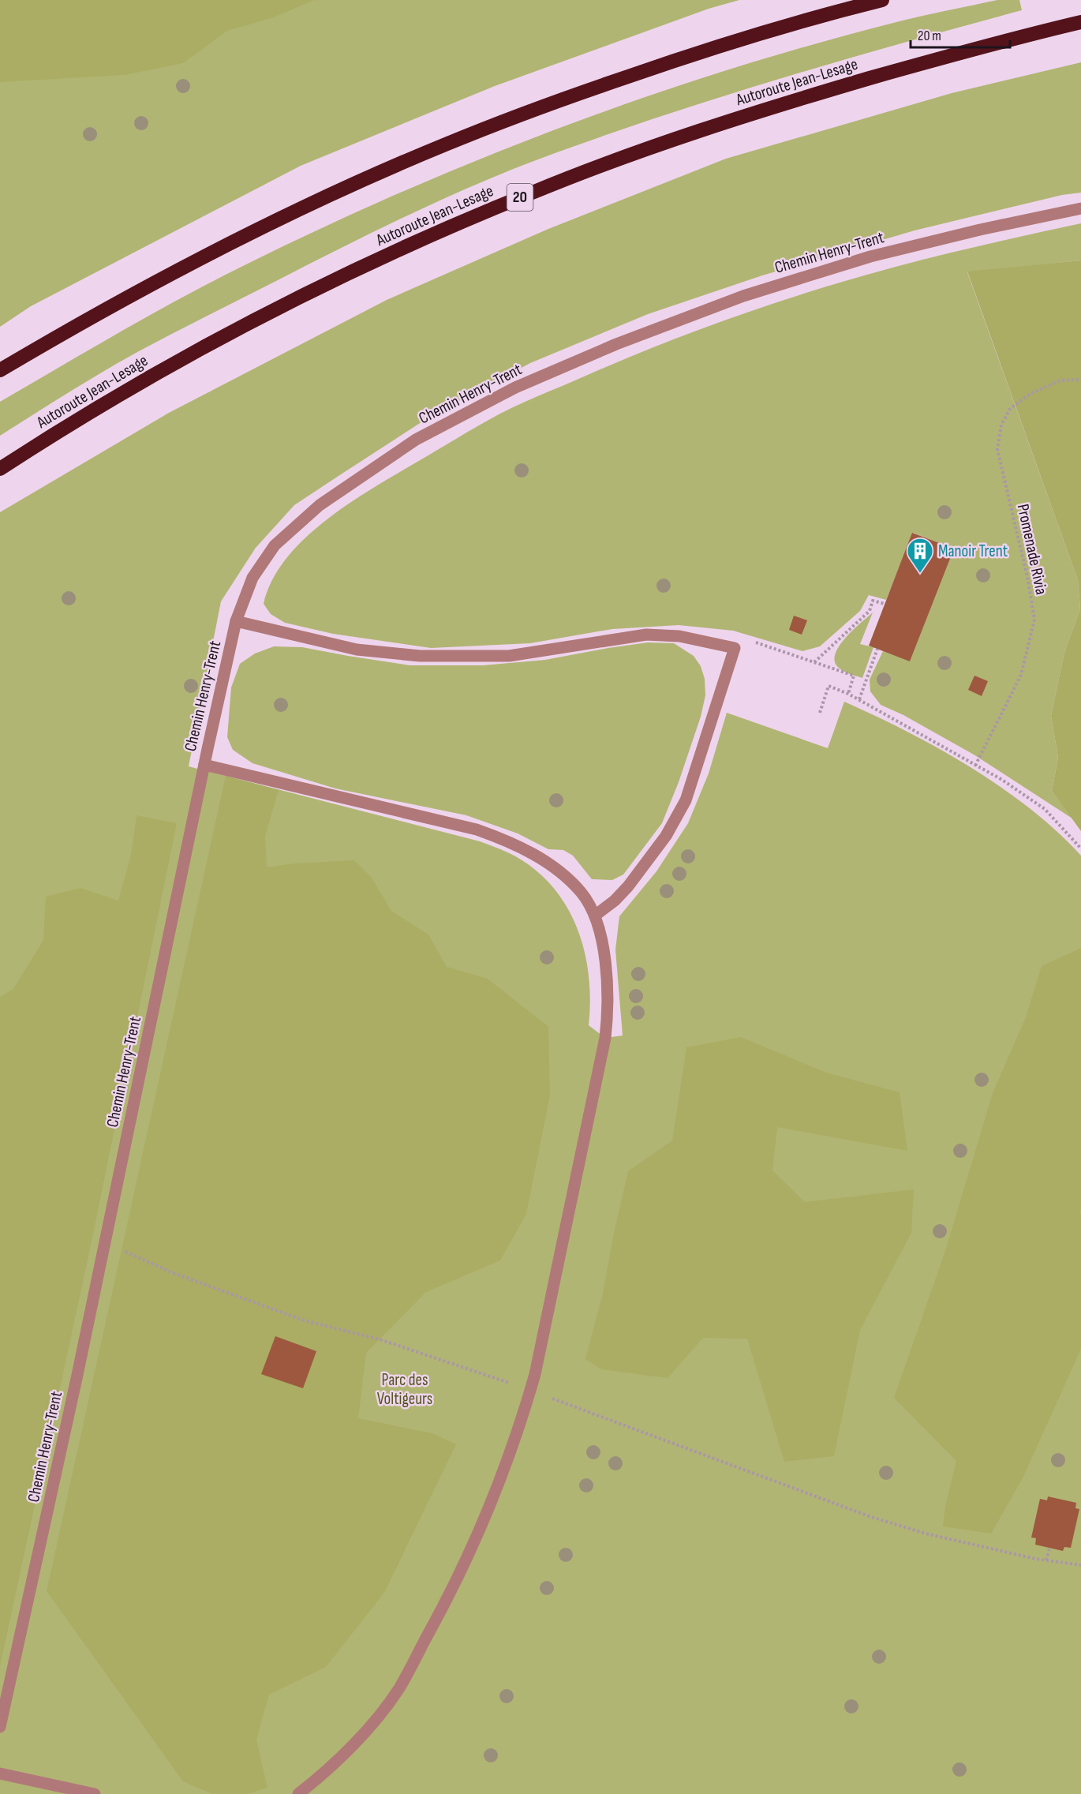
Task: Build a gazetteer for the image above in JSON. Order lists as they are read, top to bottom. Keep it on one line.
{"streets":{"highway":["Autoroute Jean-Lesage","20"],"lane":["Chemin Henry-Trent"],"path":["Promenade Rivia"]},"parks":["Parc des Voltigeurs"],"places":{"building":["Manoir Trent"]},"scale_bar":"20 m"}
